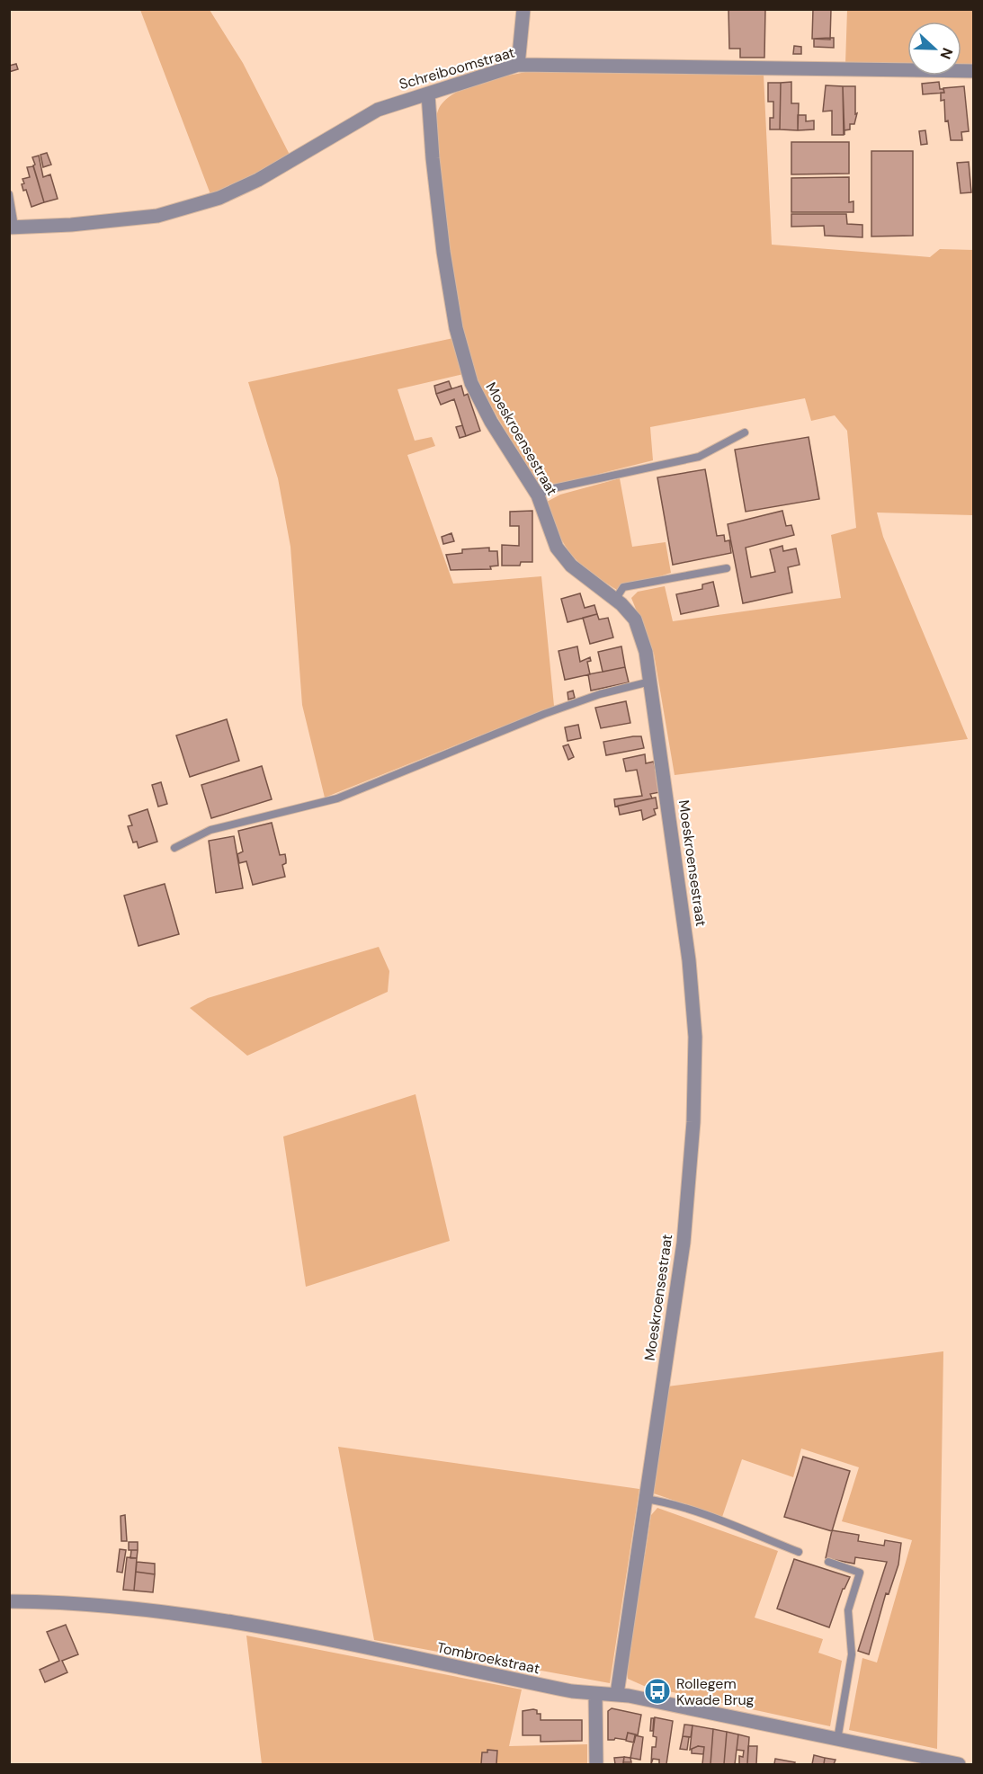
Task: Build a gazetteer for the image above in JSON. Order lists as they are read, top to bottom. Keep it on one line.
{"streets":{"street":["Schreiboomstraat","Moeskroensestraat","Tombroekstraat"]},"crossings":[["Schreiboomstraat","Moeskroensestraat"],["Moeskroensestraat","Tombroekstraat"]],"places":{"bus stop":["Rollegem Kwade Brug"]},"north":"right"}
